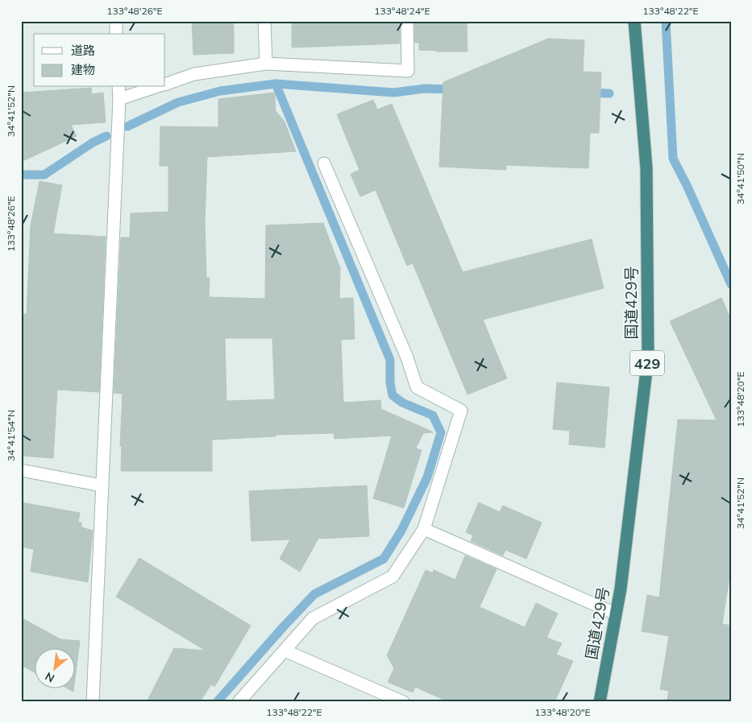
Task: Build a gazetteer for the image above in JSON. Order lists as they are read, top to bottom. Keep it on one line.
{"streets":{"highway":["国道429号","429"]},"legend":["道路","建物"],"north":"bottom left","coordinates":["133°48'26\"E","133°48'24\"E","133°48'22\"E","34°41'52\"N","34°41'50\"N","133°48'20\"E","34°41'54\"N"]}
